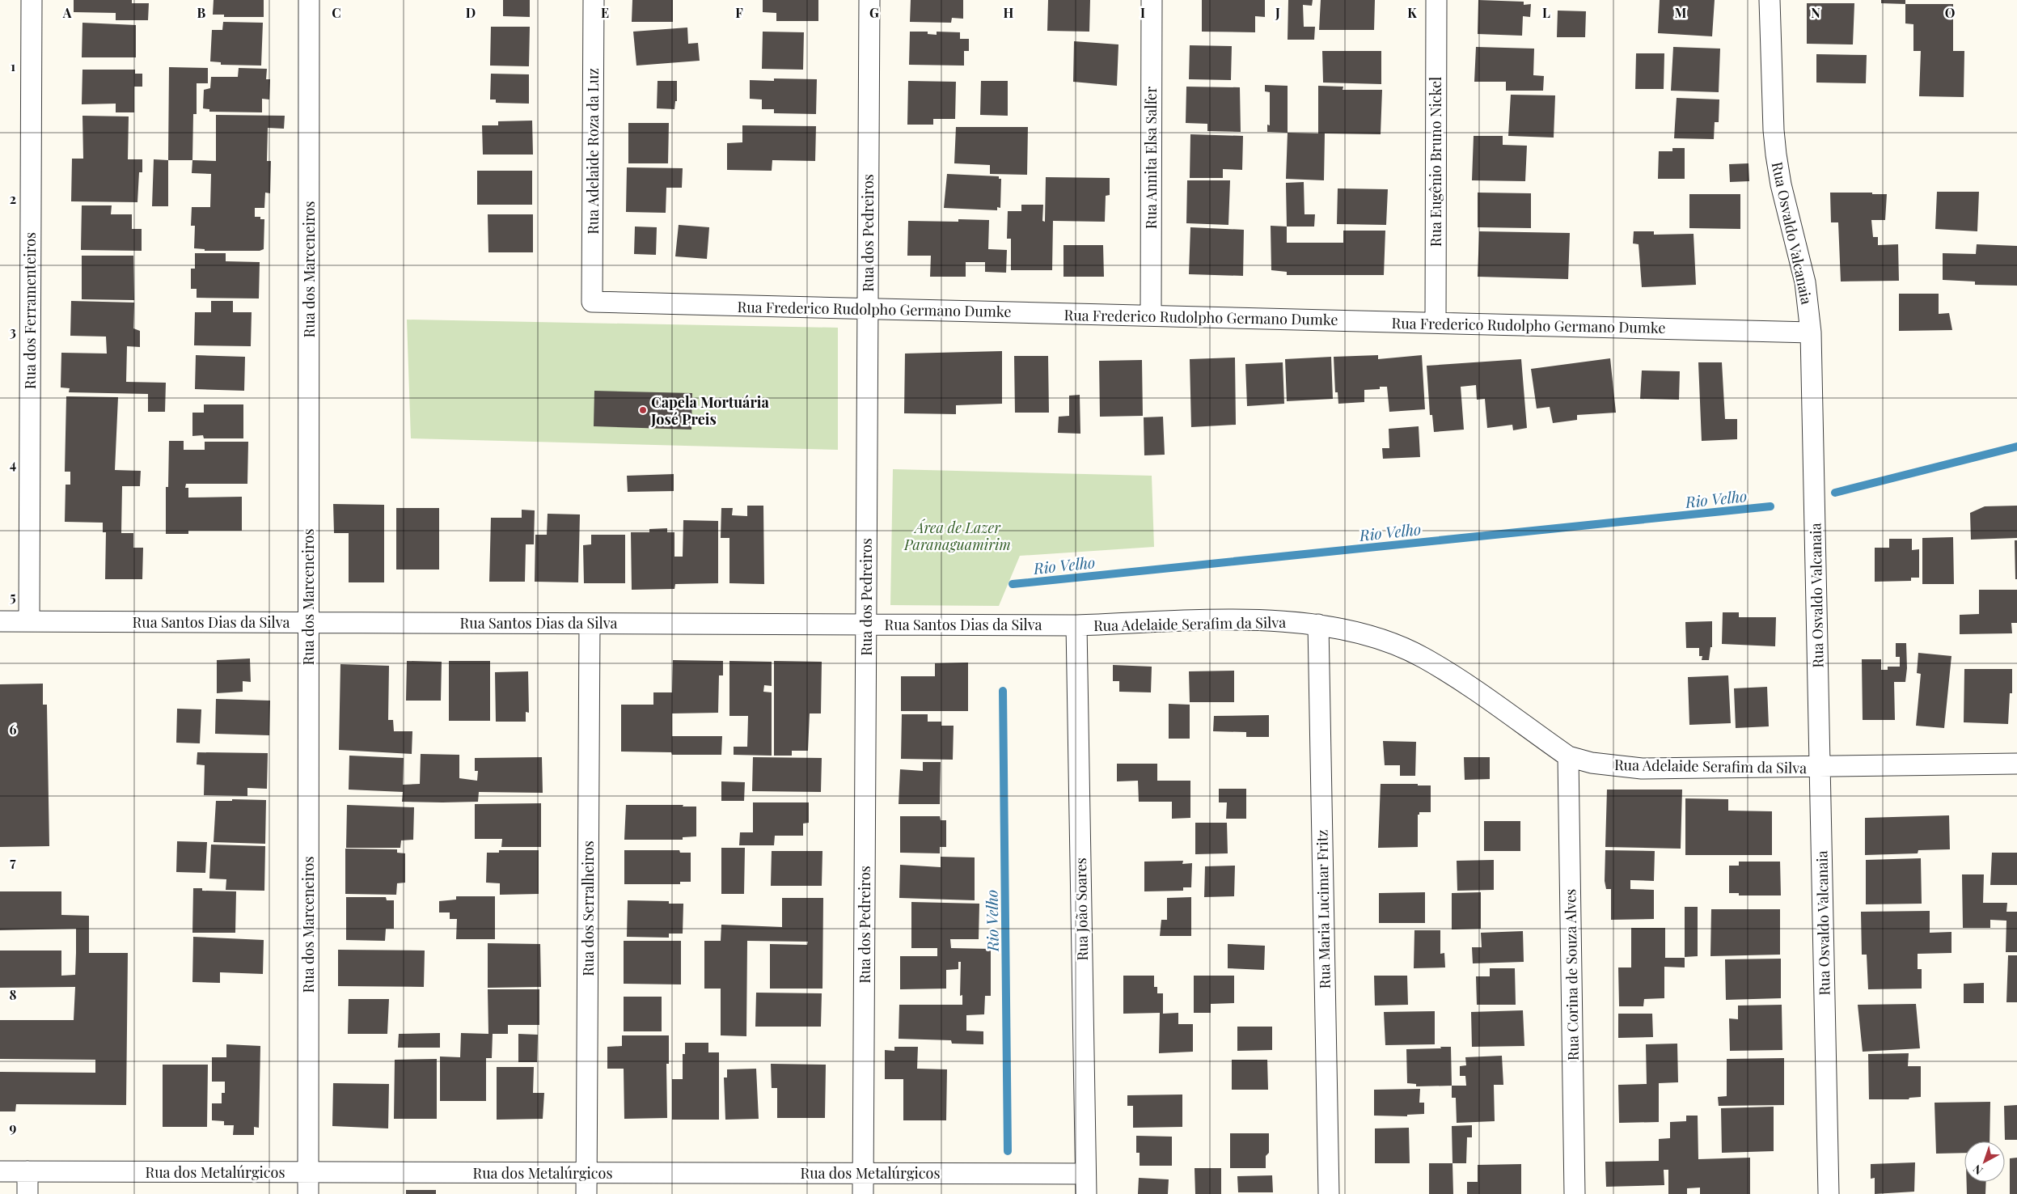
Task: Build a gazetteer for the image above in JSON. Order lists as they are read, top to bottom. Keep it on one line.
{"streets":{"street":["Rua Adelaide Roza da Luz","Rua Annita Elsa Salfer","Rua Eugênio Bruno Nickel","Rua dos Pedreiros","Rua Osvaldo Valcanaia","Rua dos Marceneiros","Rua Frederico Rudolpho Germano Dumke","Rua dos Ferramenteiros","Rua Santos Dias da Silva","Rua Adelaide Serafim da Silva","Rua dos Serralheiros","Rua João Soares","Rua Maria Lucimar Fritz","Rua Corina de Souza Alves","Rua dos Metalúrgicos"]},"crossings":[["Rua Adelaide Roza da Luz","Rua Frederico Rudolpho Germano Dumke"],["Rua Annita Elsa Salfer","Rua Frederico Rudolpho Germano Dumke"],["Rua Eugênio Bruno Nickel","Rua Frederico Rudolpho Germano Dumke"],["Rua dos Pedreiros","Rua Frederico Rudolpho Germano Dumke"],["Rua dos Pedreiros","Rua Santos Dias da Silva"],["Rua dos Pedreiros","Rua dos Metalúrgicos"],["Rua Osvaldo Valcanaia","Rua Frederico Rudolpho Germano Dumke"],["Rua Osvaldo Valcanaia","Rua Adelaide Serafim da Silva"],["Rua dos Marceneiros","Rua Santos Dias da Silva"],["Rua dos Marceneiros","Rua dos Metalúrgicos"],["Rua dos Ferramenteiros","Rua Santos Dias da Silva"],["Rua Santos Dias da Silva","Rua Adelaide Serafim da Silva"],["Rua Santos Dias da Silva","Rua dos Serralheiros"],["Rua Santos Dias da Silva","Rua João Soares"],["Rua Adelaide Serafim da Silva","Rua João Soares"],["Rua Adelaide Serafim da Silva","Rua Maria Lucimar Fritz"],["Rua Adelaide Serafim da Silva","Rua Corina de Souza Alves"],["Rua dos Serralheiros","Rua dos Metalúrgicos"],["Rua João Soares","Rua dos Metalúrgicos"]],"water":["Rio Velho"],"parks":["Área de Lazer Paranaguamirim"],"places":["Capela Mortuária José Preis"],"north":"bottom left","grid":{"columns":["A","B","C","D","E","F","G","H","I","J","K","L","M","N","O"],"rows":["1","2","3","4","5","6","7","8","9"]}}
